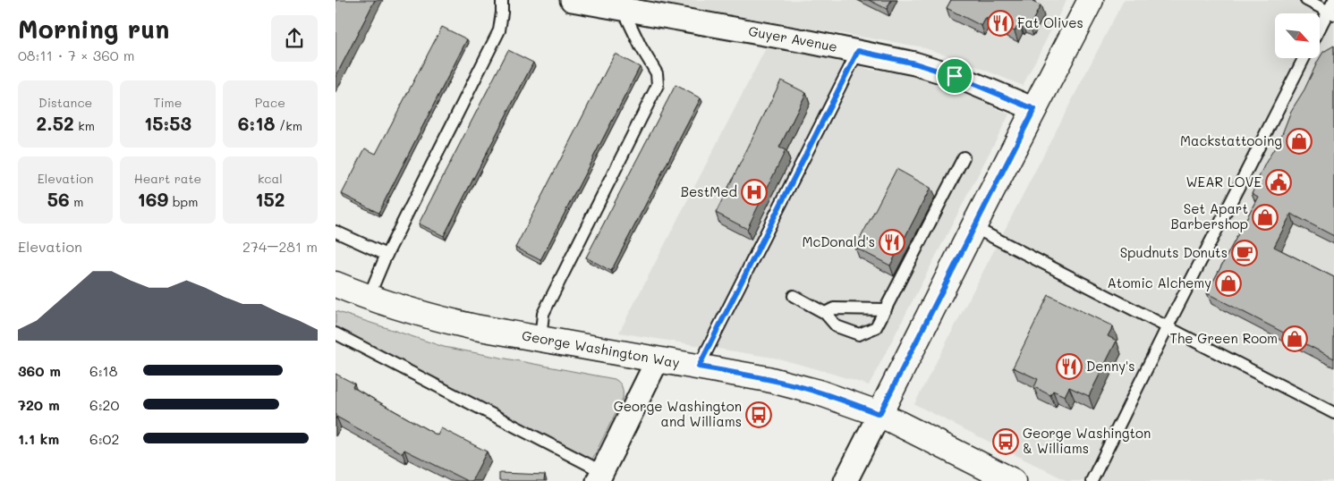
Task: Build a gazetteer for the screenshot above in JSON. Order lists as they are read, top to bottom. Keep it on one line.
{"streets":{"main road":["George Washington Way"],"street":["Guyer Avenue"]},"places":{"restaurant":["Fat Olives","McDonald's","Denny's"],"shop":["Mackstattooing","Set Apart Barbershop","Atomic Alchemy","The Green Room"],"public building":["WEAR LOVE"],"hospital":["BestMed"],"cafe":["Spudnuts Donuts"],"bus stop":["George Washington and Williams","George Washington & Williams"]},"north":"bottom right","page":{"heading":["Morning run","08:11 · 7 × 360 m"],"stats":[["Distance","2.52 km"],["Time","15:53"],["Pace","6:18 /km"],["Elevation","56 m"],["Heart rate","169 bpm"],["kcal","152"]],"chart":["Elevation","274–281 m"],"list":[{"name":"360 m","note":"6:18"},{"name":"720 m","note":"6:20"},{"name":"1.1 km","note":"6:02"}]}}
